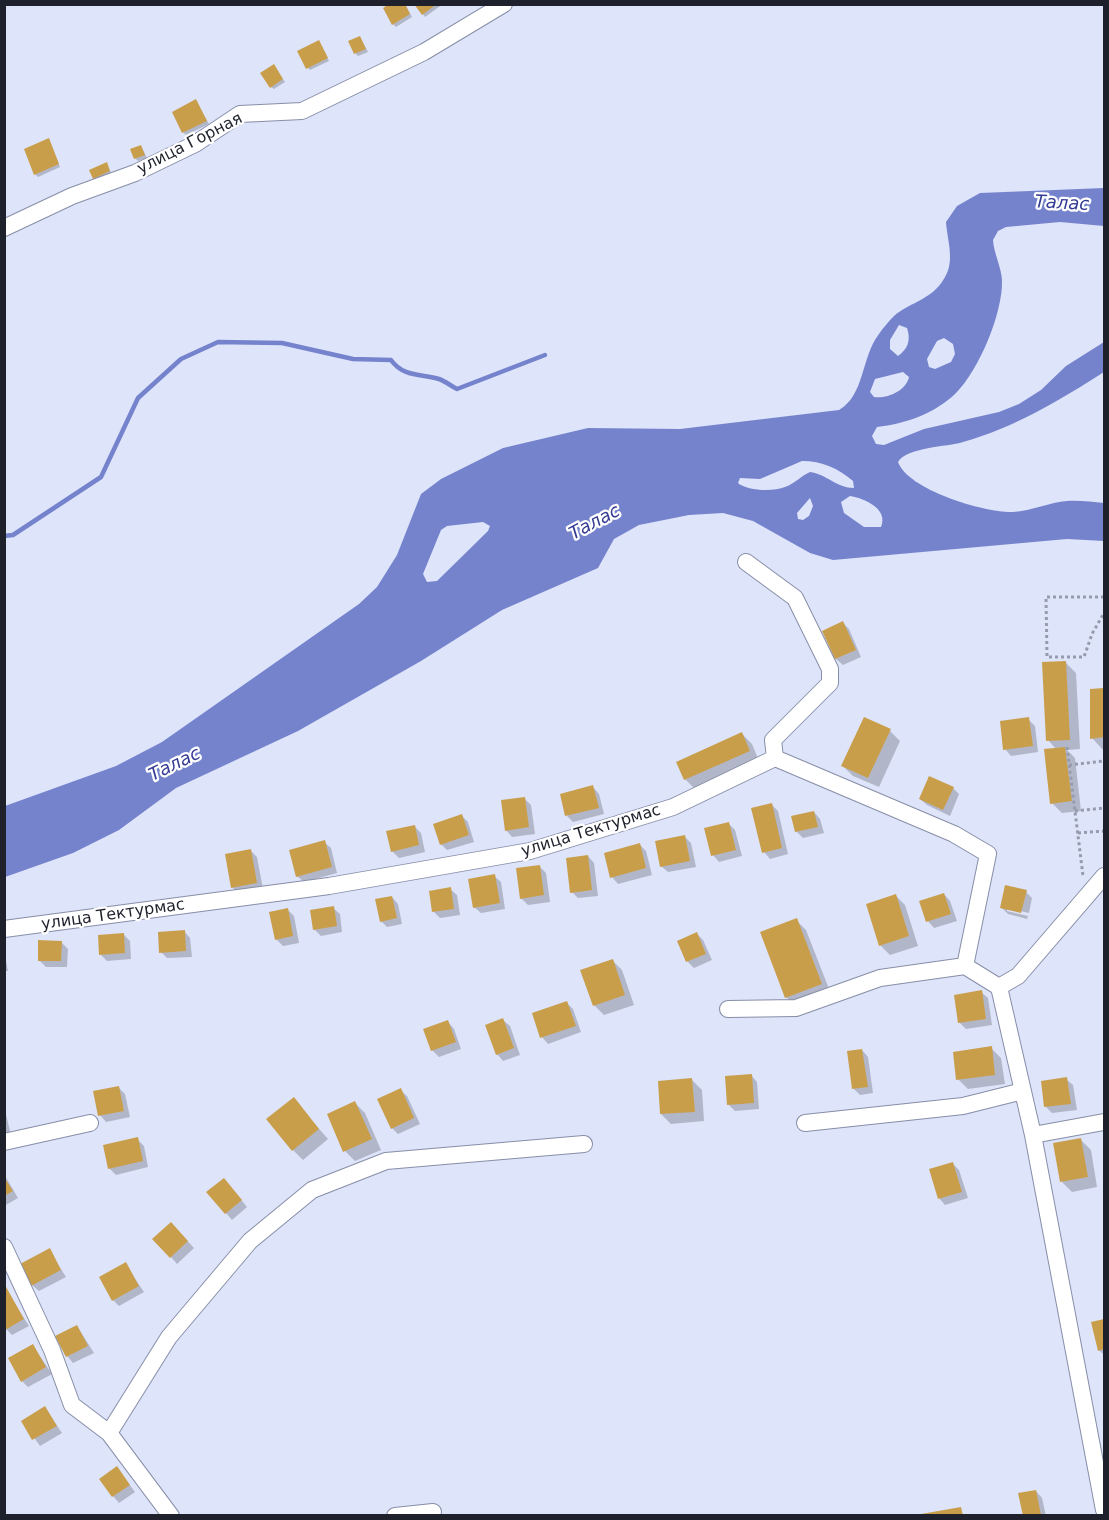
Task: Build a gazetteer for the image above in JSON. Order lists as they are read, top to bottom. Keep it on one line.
{"streets":{"street":["улица Горная","улица Тектурмас"]},"water":["Талас"]}
